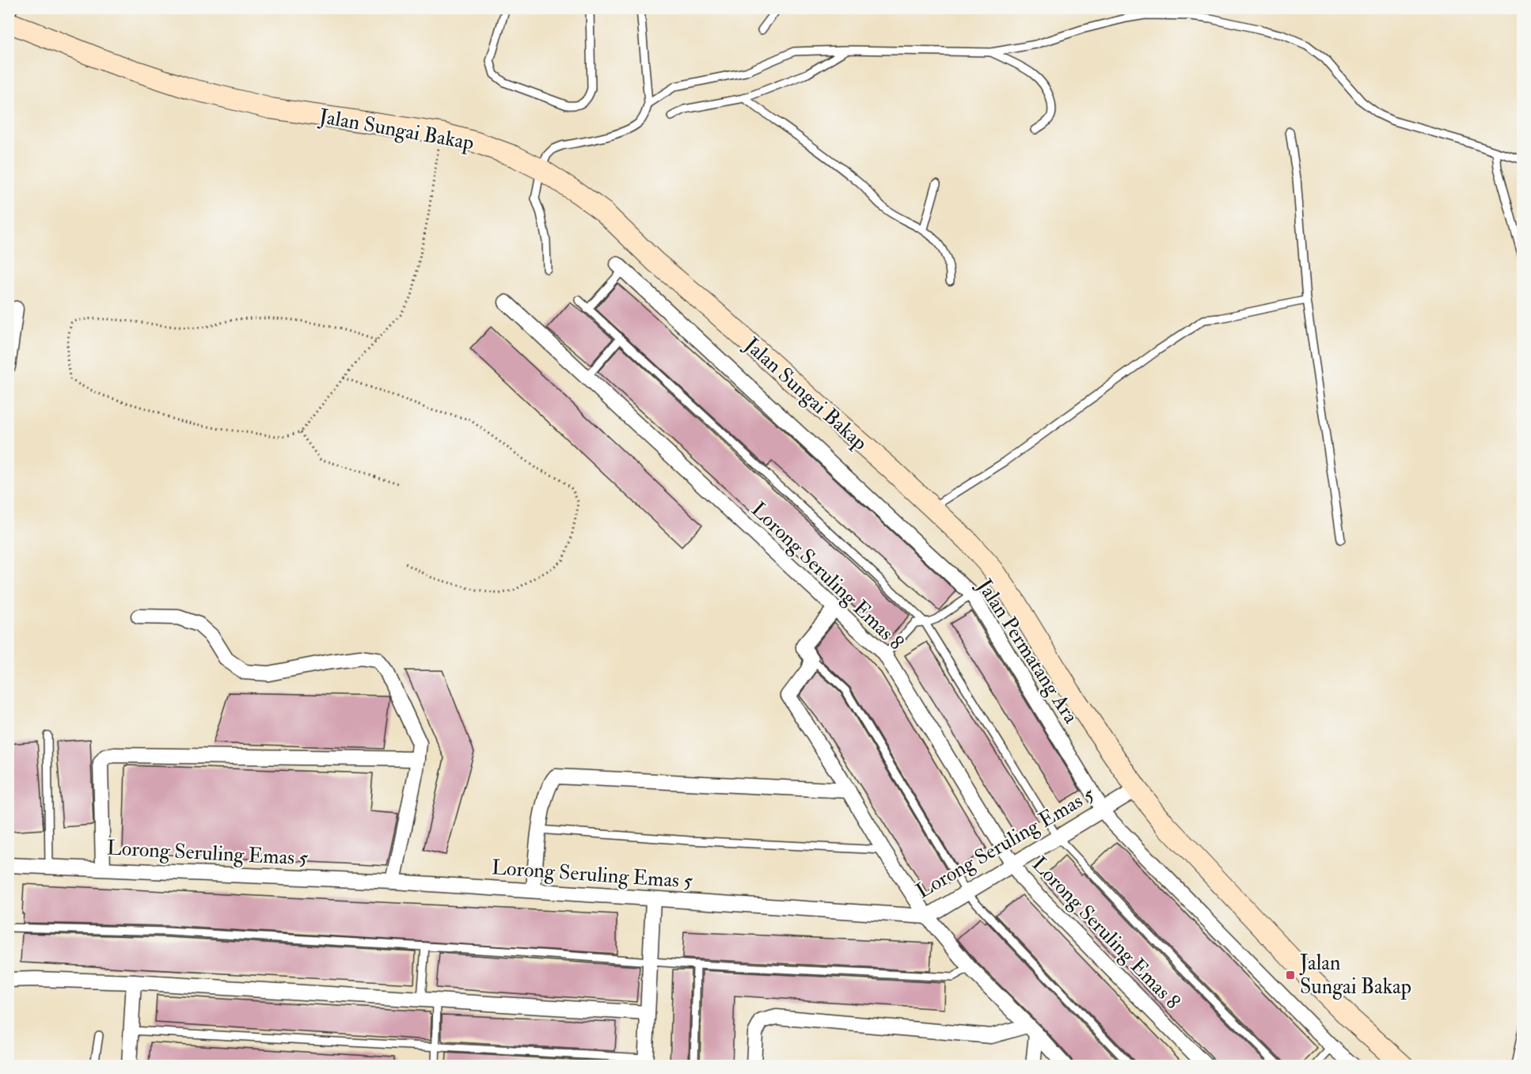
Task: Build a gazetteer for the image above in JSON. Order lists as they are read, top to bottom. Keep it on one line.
{"streets":{"main road":["Jalan Sungai Bakap"],"street":["Lorong Seruling Emas 8","Jalan Permatang Ara","Lorong Seruling Emas 5"]},"crossings":[["Jalan Sungai Bakap","Lorong Seruling Emas 5"],["Lorong Seruling Emas 8","Lorong Seruling Emas 5"],["Jalan Permatang Ara","Lorong Seruling Emas 5"]],"places":{"transit":["Jalan Sungai Bakap"]}}
